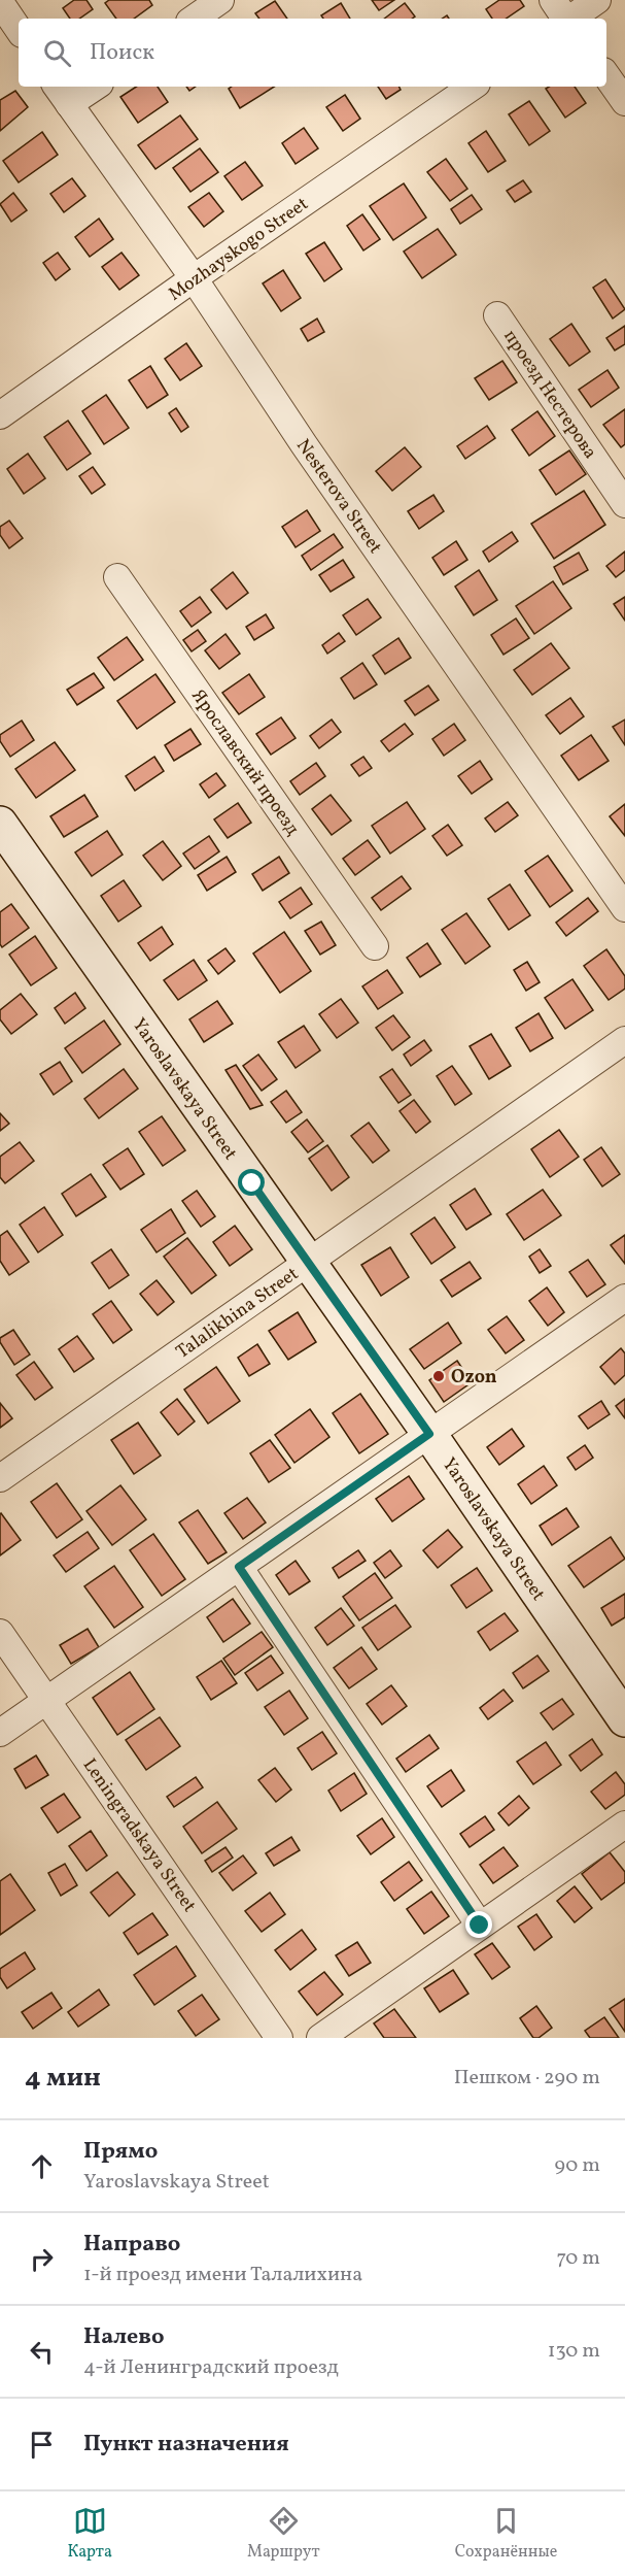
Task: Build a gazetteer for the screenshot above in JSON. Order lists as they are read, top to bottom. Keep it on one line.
{"streets":{"street":["Mozhayskogo Street","проезд Нестерова","Nesterova Street","Ярославский проезд","Yaroslavskaya Street","Talalikhina Street","Leningradskaya Street"]},"crossings":[["Mozhayskogo Street","Nesterova Street"],["Yaroslavskaya Street","Talalikhina Street"]],"places":["Ozon"],"page":{"search":"Поиск","heading":["4 мин","Пешком · 290 m"],"list":[["Прямо","Yaroslavskaya Street","90 m"],["Направо","1-й проезд имени Талалихина","70 m"],["Налево","4-й Ленинградский проезд","130 m"],"Пункт назначения"],"nav":["Карта","Маршрут","Сохранённые"]}}
